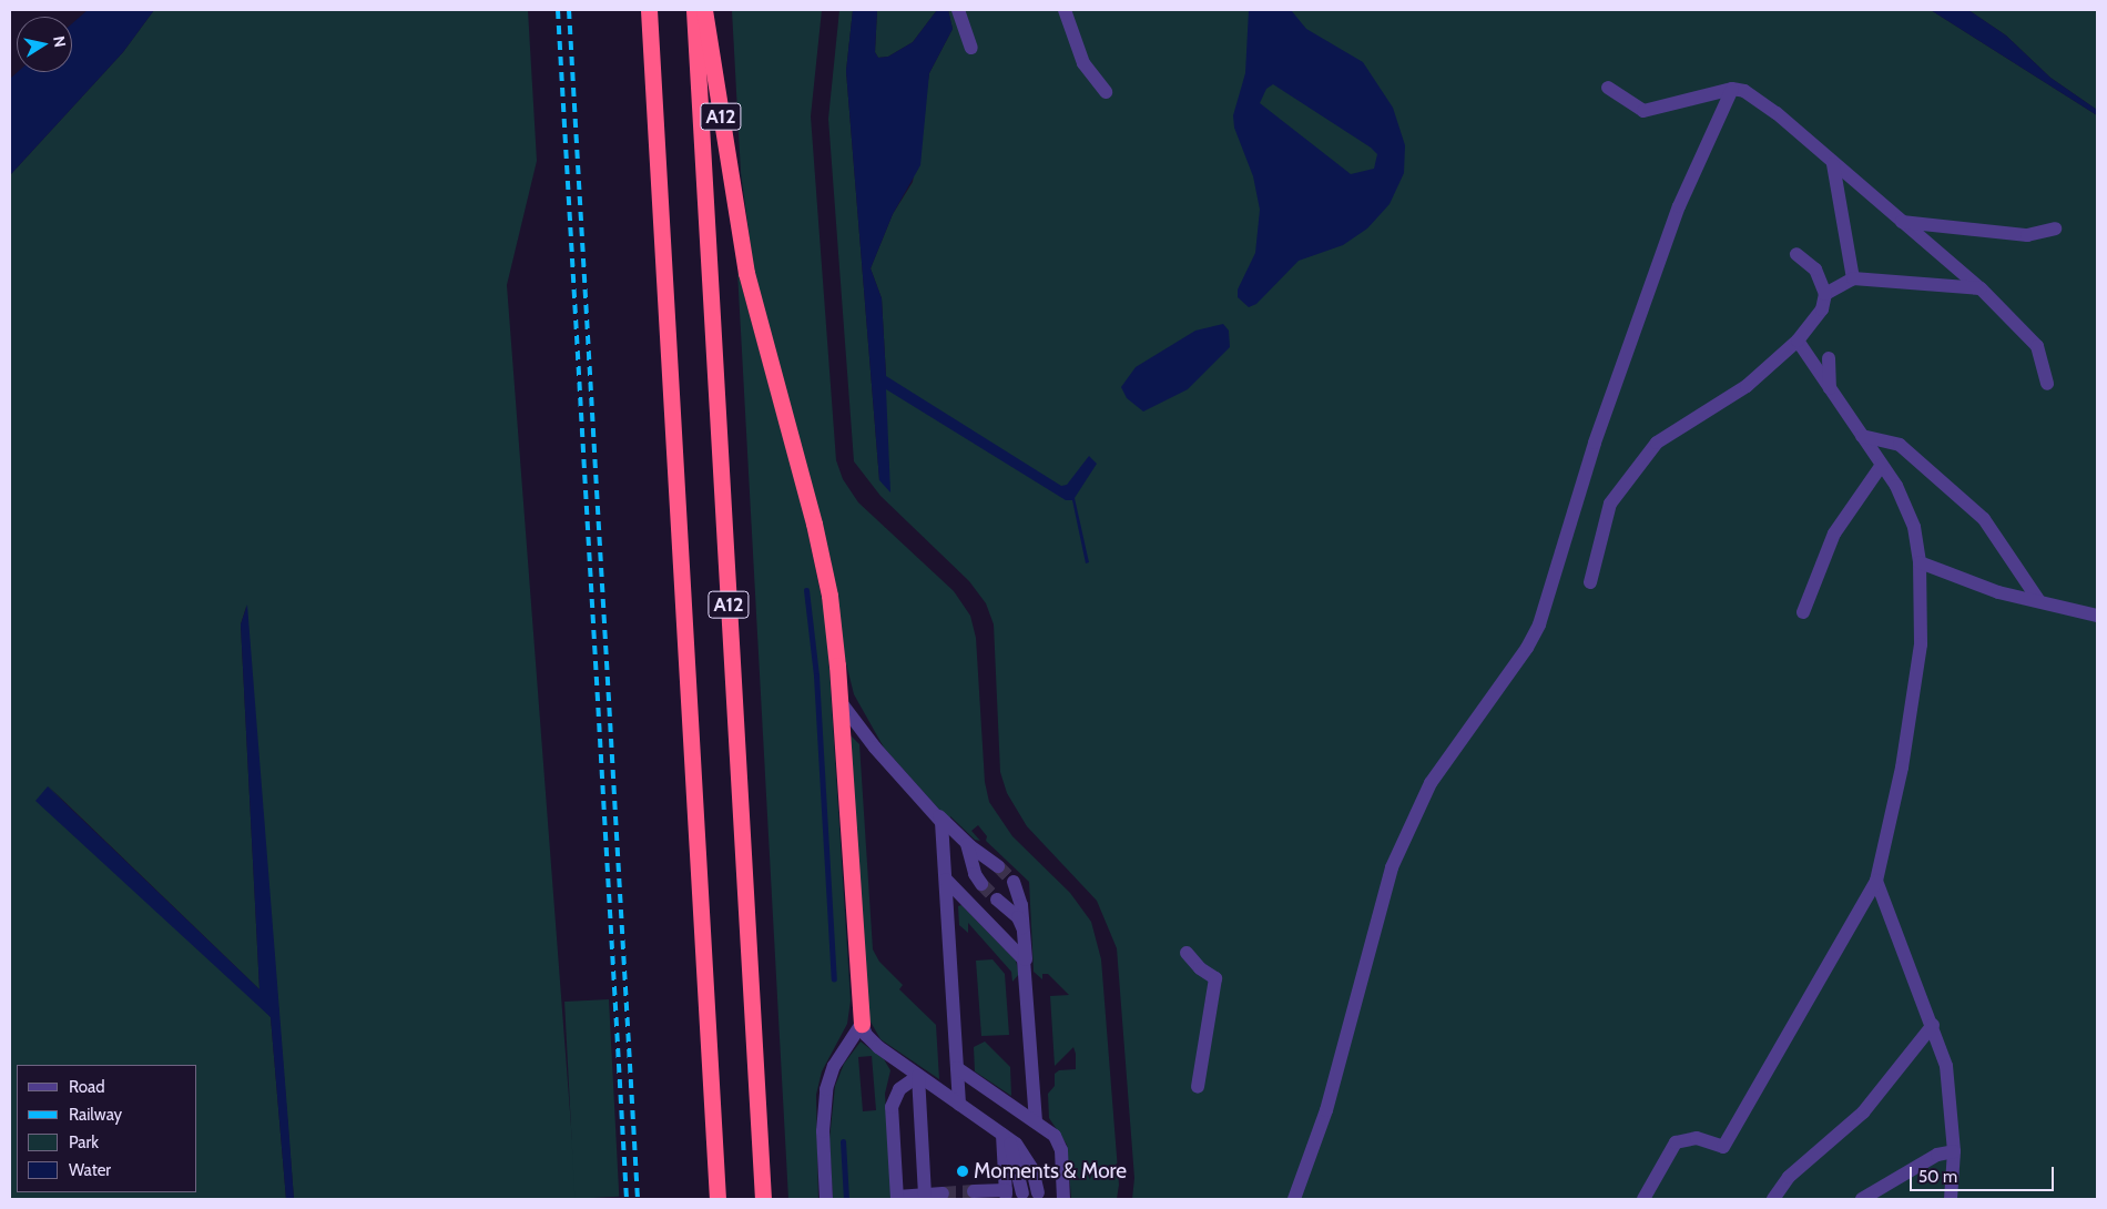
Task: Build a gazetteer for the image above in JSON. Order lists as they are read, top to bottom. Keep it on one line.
{"streets":{"highway":["A12"]},"places":["Moments & More"],"legend":["Road","Railway","Park","Water"],"scale_bar":"50 m","north":"right"}
